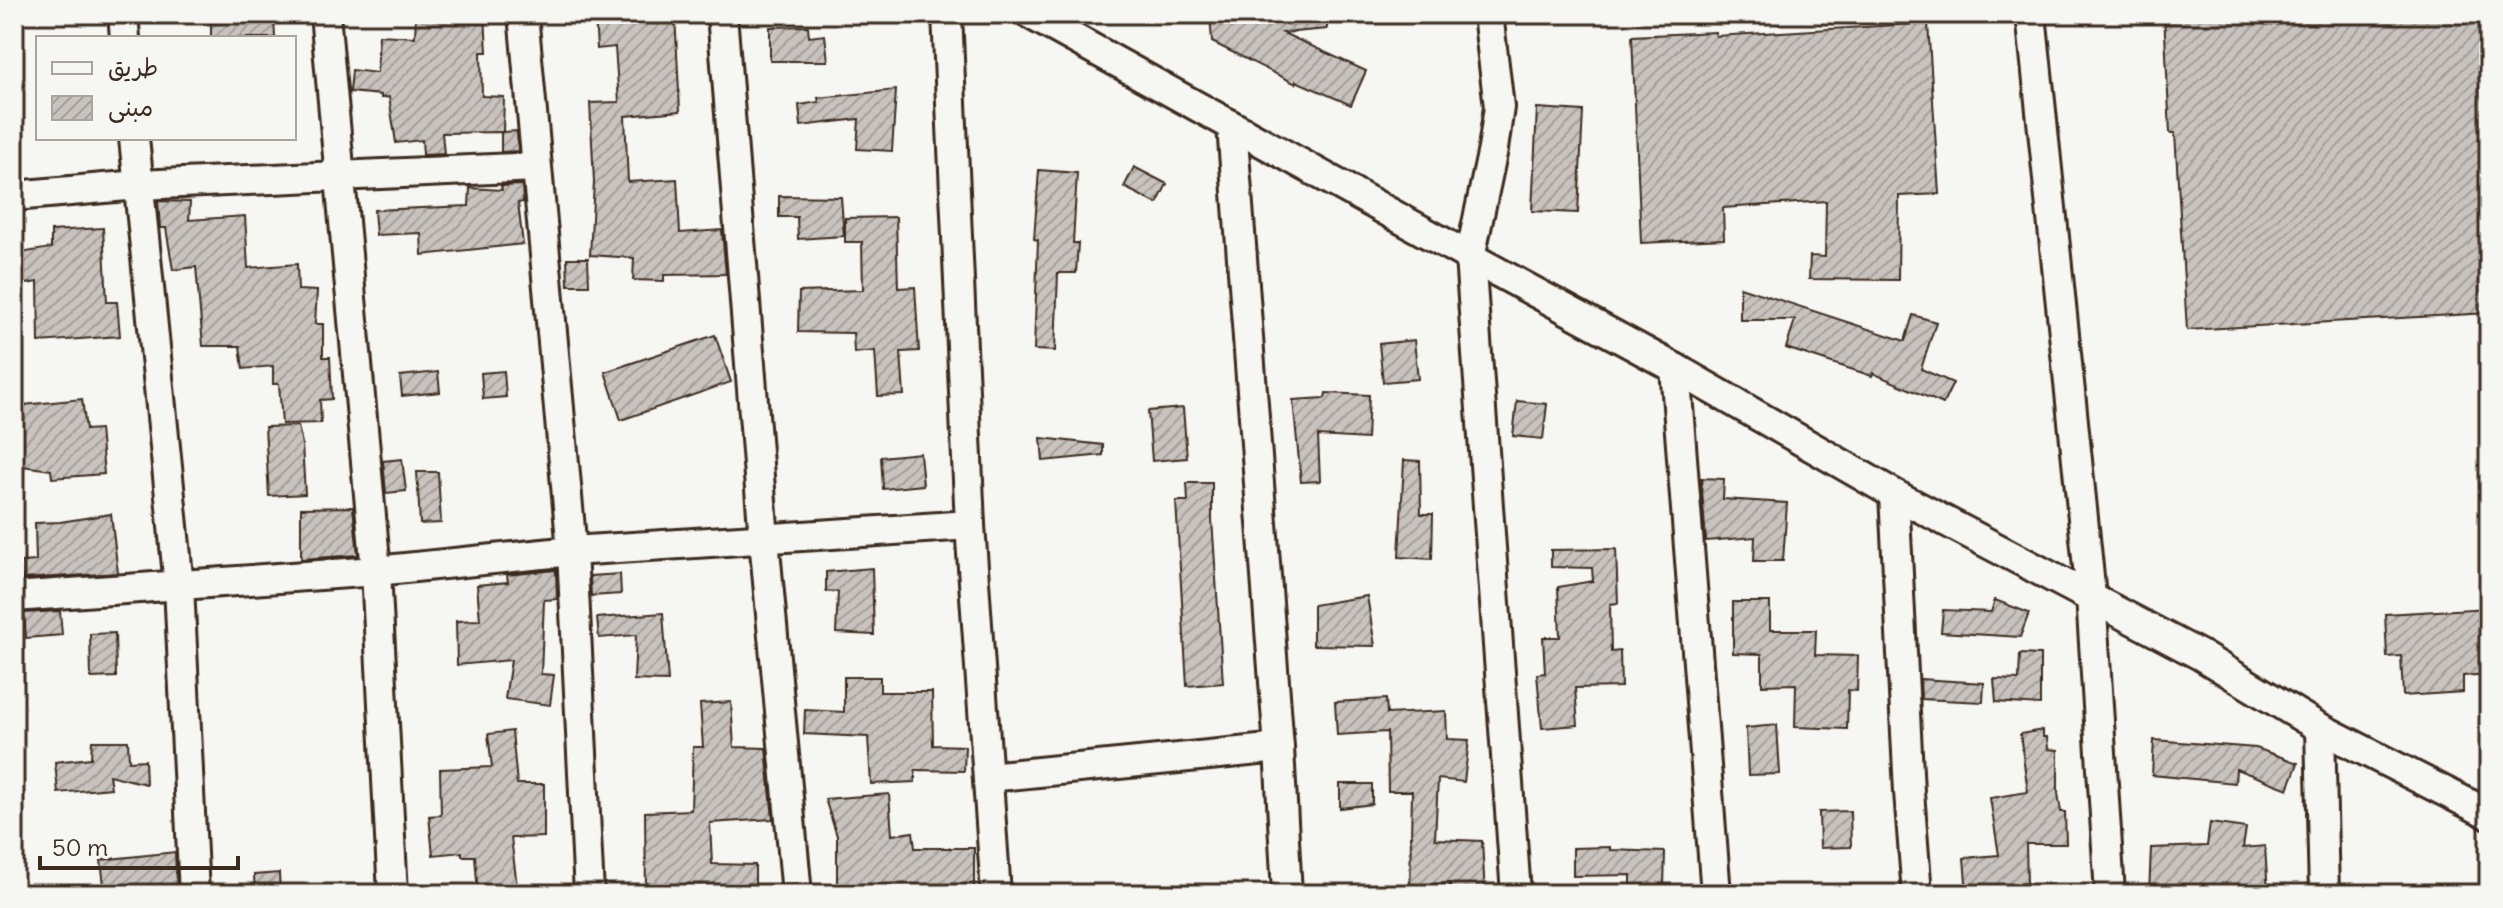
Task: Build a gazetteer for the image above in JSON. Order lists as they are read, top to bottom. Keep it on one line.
{"legend":["طريق","مبنى"],"scale_bar":"50 m"}
